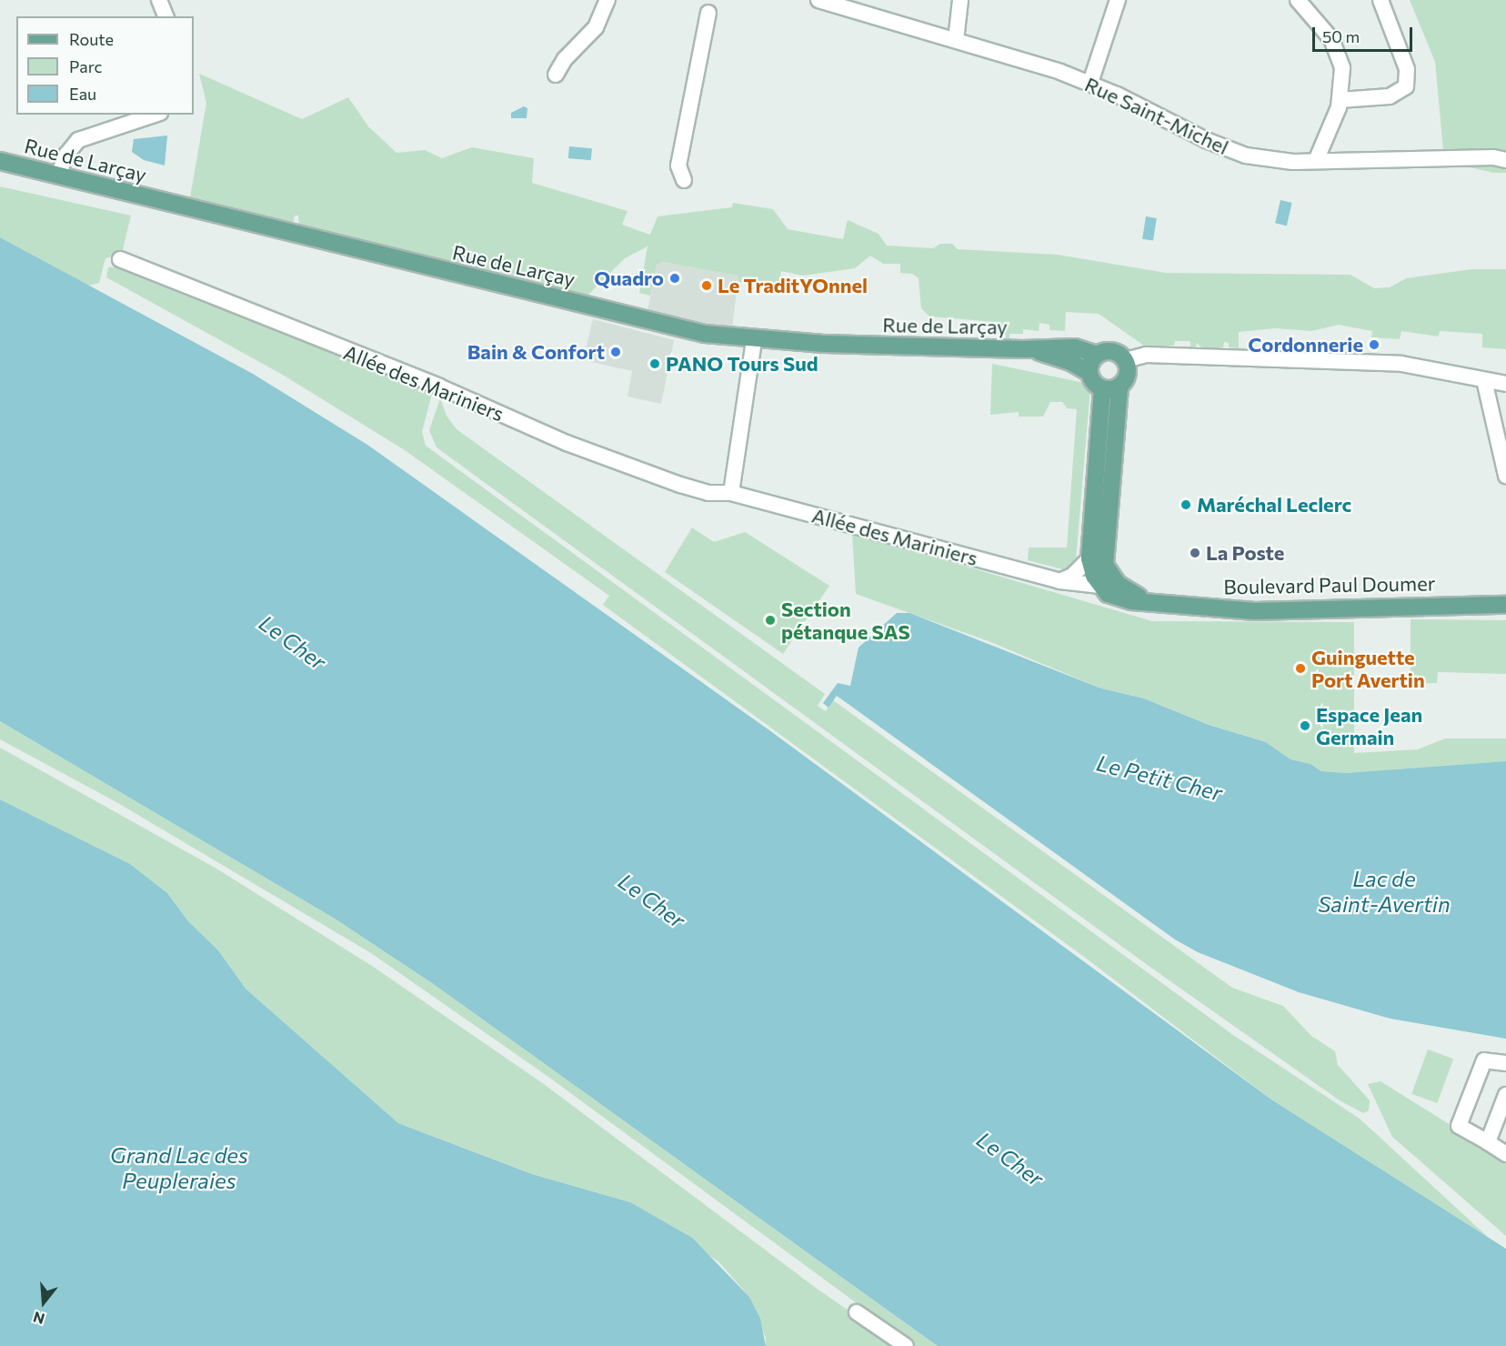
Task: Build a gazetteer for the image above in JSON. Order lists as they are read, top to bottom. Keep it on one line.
{"streets":{"main road":["Rue de Larçay","Boulevard Paul Doumer"],"street":["Rue Saint-Michel","Allée des Mariniers"]},"crossings":[["Allée des Mariniers","Boulevard Paul Doumer"]],"water":["Le Cher","Le Petit Cher","Lac de Saint-Avertin","Grand Lac des Peupleraies"],"places":["Quadro","Le TraditYOnnel","Cordonnerie","Bain & Confort","PANO Tours Sud","Maréchal Leclerc","La Poste","Section pétanque SAS","Guinguette Port Avertin","Espace Jean Germain"],"legend":["Route","Parc","Eau"],"scale_bar":"50 m","north":"bottom"}
